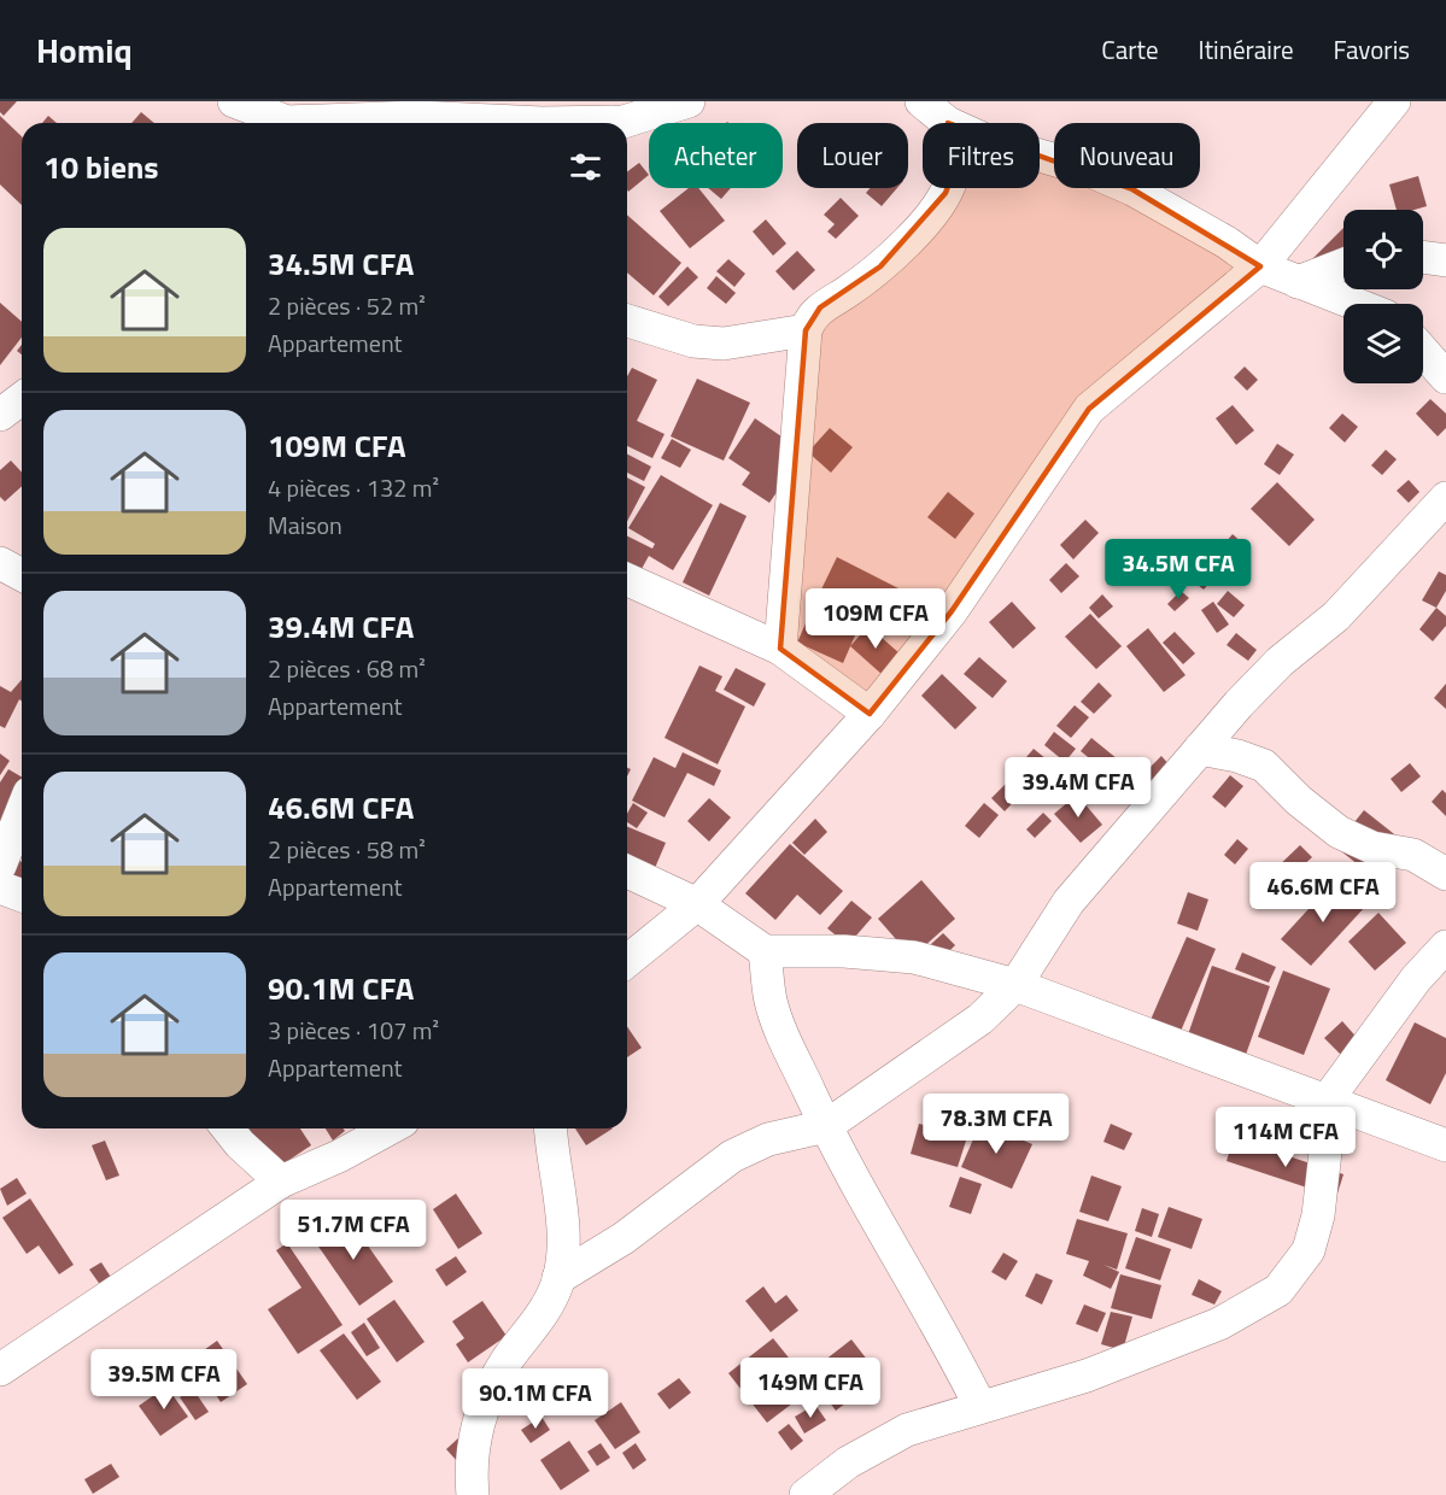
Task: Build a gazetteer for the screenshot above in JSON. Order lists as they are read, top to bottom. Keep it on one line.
{"page":{"header":"Homiq","nav":["Carte","Itinéraire","Favoris"],"chip":["Acheter","Louer","Filtres","Nouveau"],"heading":"10 biens","list":[{"name":"34.5M CFA","note":"2 pièces · 52 m² · Appartement"},{"name":"109M CFA","note":"4 pièces · 132 m² · Maison"},{"name":"39.4M CFA","note":"2 pièces · 68 m² · Appartement"},{"name":"46.6M CFA","note":"2 pièces · 58 m² · Appartement"},{"name":"90.1M CFA","note":"3 pièces · 107 m² · Appartement"}],"price":["34.5M CFA","109M CFA","39.4M CFA","46.6M CFA","78.3M CFA","114M CFA","51.7M CFA","39.5M CFA","149M CFA","90.1M CFA"]}}
